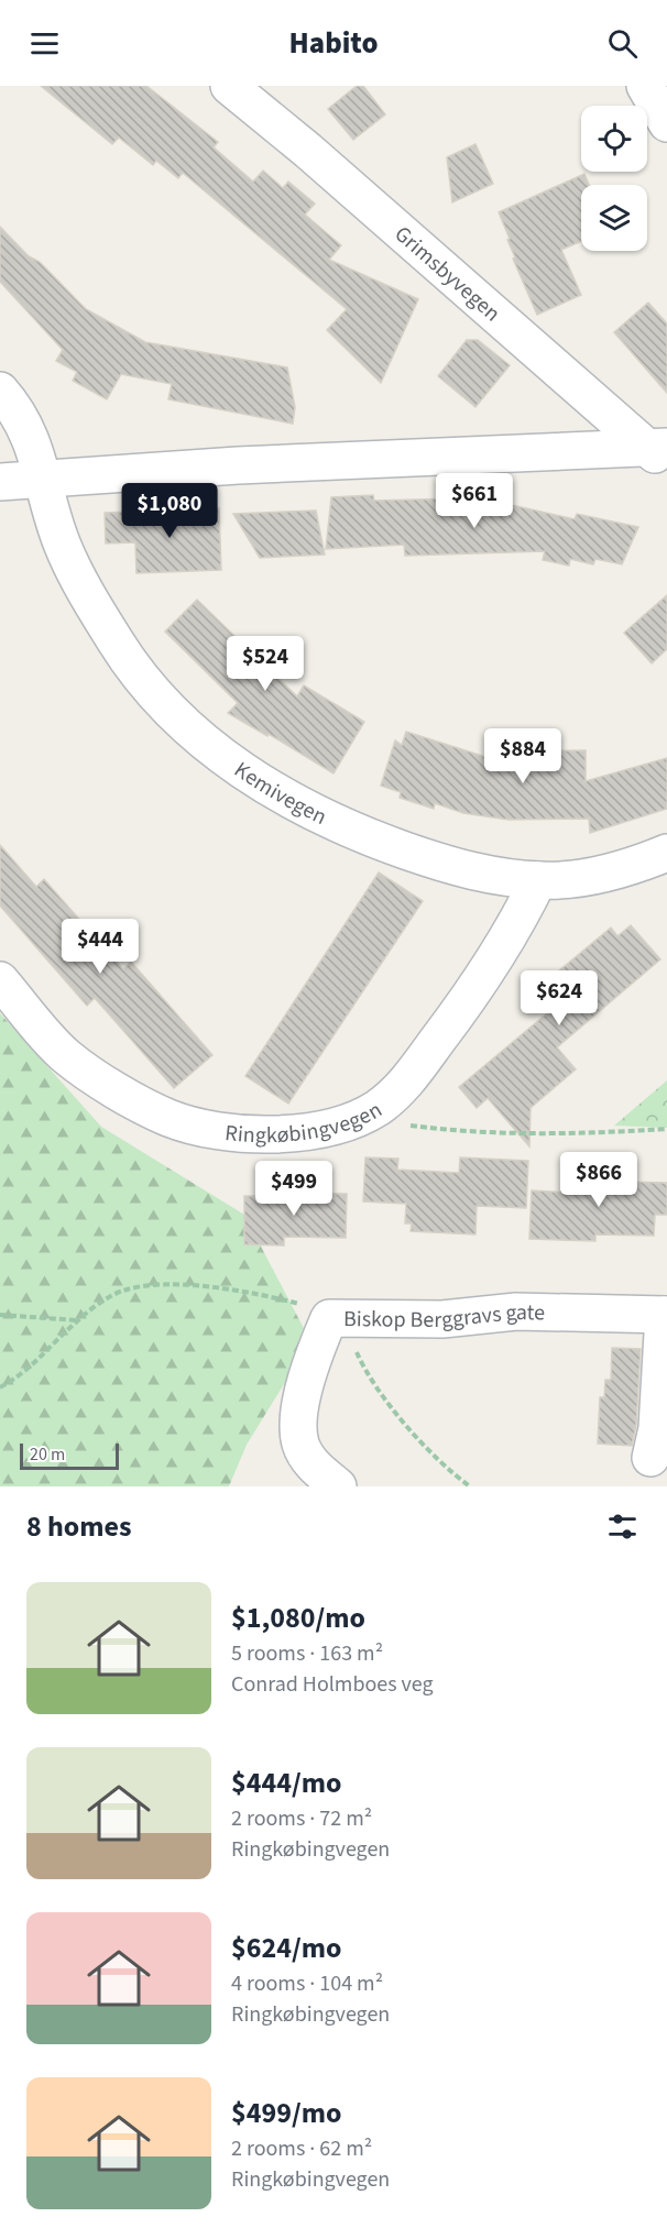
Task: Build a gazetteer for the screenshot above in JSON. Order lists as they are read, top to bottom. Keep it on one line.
{"streets":{"street":["Grimsbyvegen","Kemivegen","Ringkøbingvegen","Biskop Berggravs gate"]},"crossings":[["Kemivegen","Ringkøbingvegen"]],"scale_bar":"20 m","page":{"header":"Habito","price":["$661","$1,080","$524","$884","$444","$624","$866","$499"],"scale":"20 m","heading":"8 homes","list":[{"name":"$1,080/mo","note":"5 rooms · 163 m² · Conrad Holmboes veg"},{"name":"$444/mo","note":"2 rooms · 72 m² · Ringkøbingvegen"},{"name":"$624/mo","note":"4 rooms · 104 m² · Ringkøbingvegen"},{"name":"$499/mo","note":"2 rooms · 62 m² · Ringkøbingvegen"}]}}
